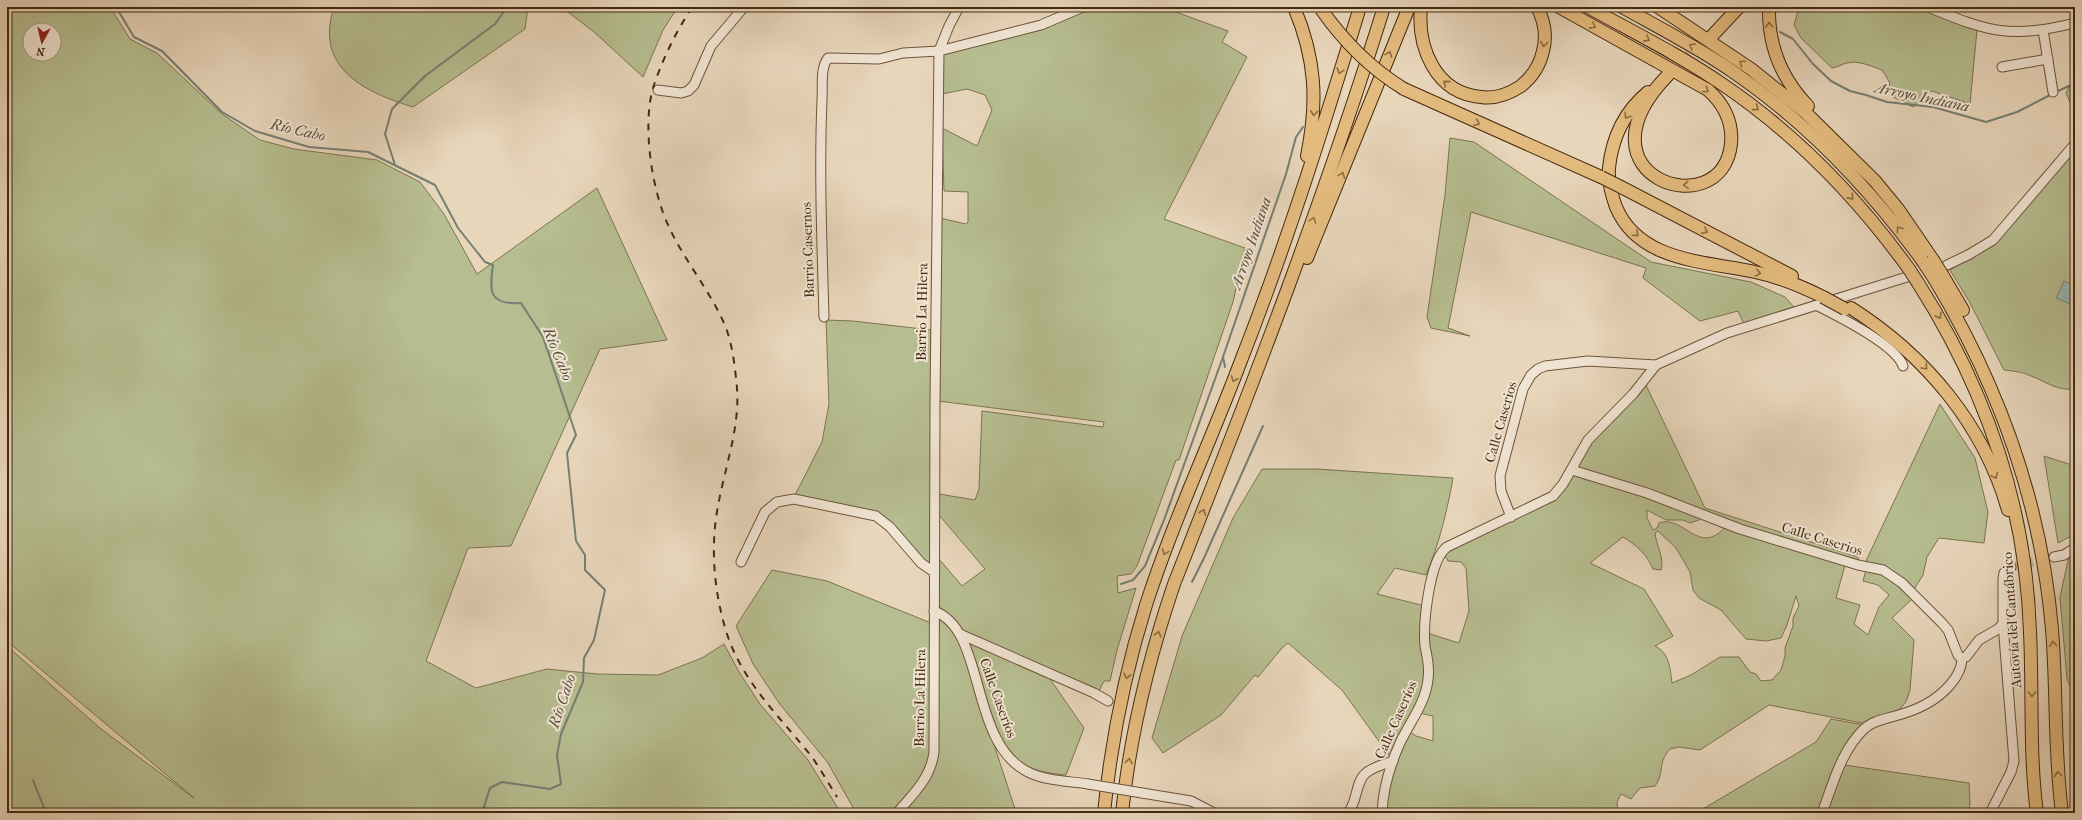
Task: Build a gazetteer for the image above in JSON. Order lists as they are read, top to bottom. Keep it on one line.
{"streets":{"highway":["Autovía del Cantábrico"],"street":["Barrio Casernos","Barrio La Hilera","Calle Caserios","Calle Caseríos"]},"crossings":[["Barrio Casernos","Barrio La Hilera"],["Barrio La Hilera","Calle Caseríos"],["Calle Caserios","Calle Caseríos"]],"water":["Arroyo Indiana","Río Cabo"],"north":"bottom"}
